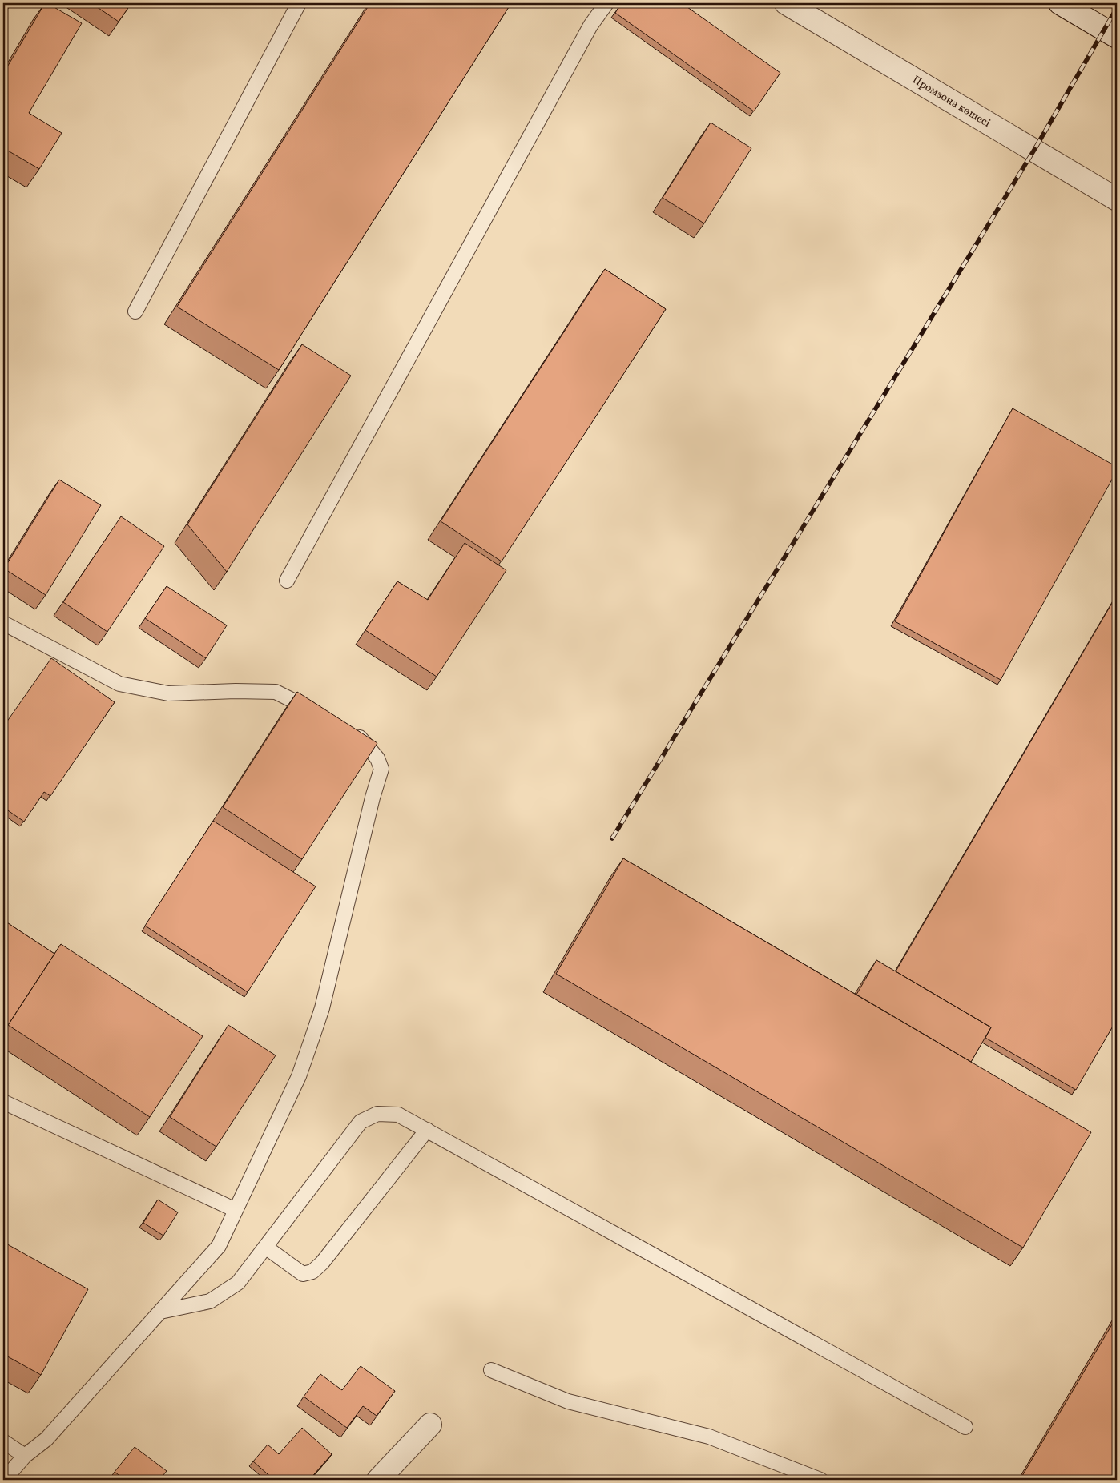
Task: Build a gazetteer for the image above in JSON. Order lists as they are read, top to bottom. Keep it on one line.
{"streets":{"street":["Промзона көшесі"]}}
